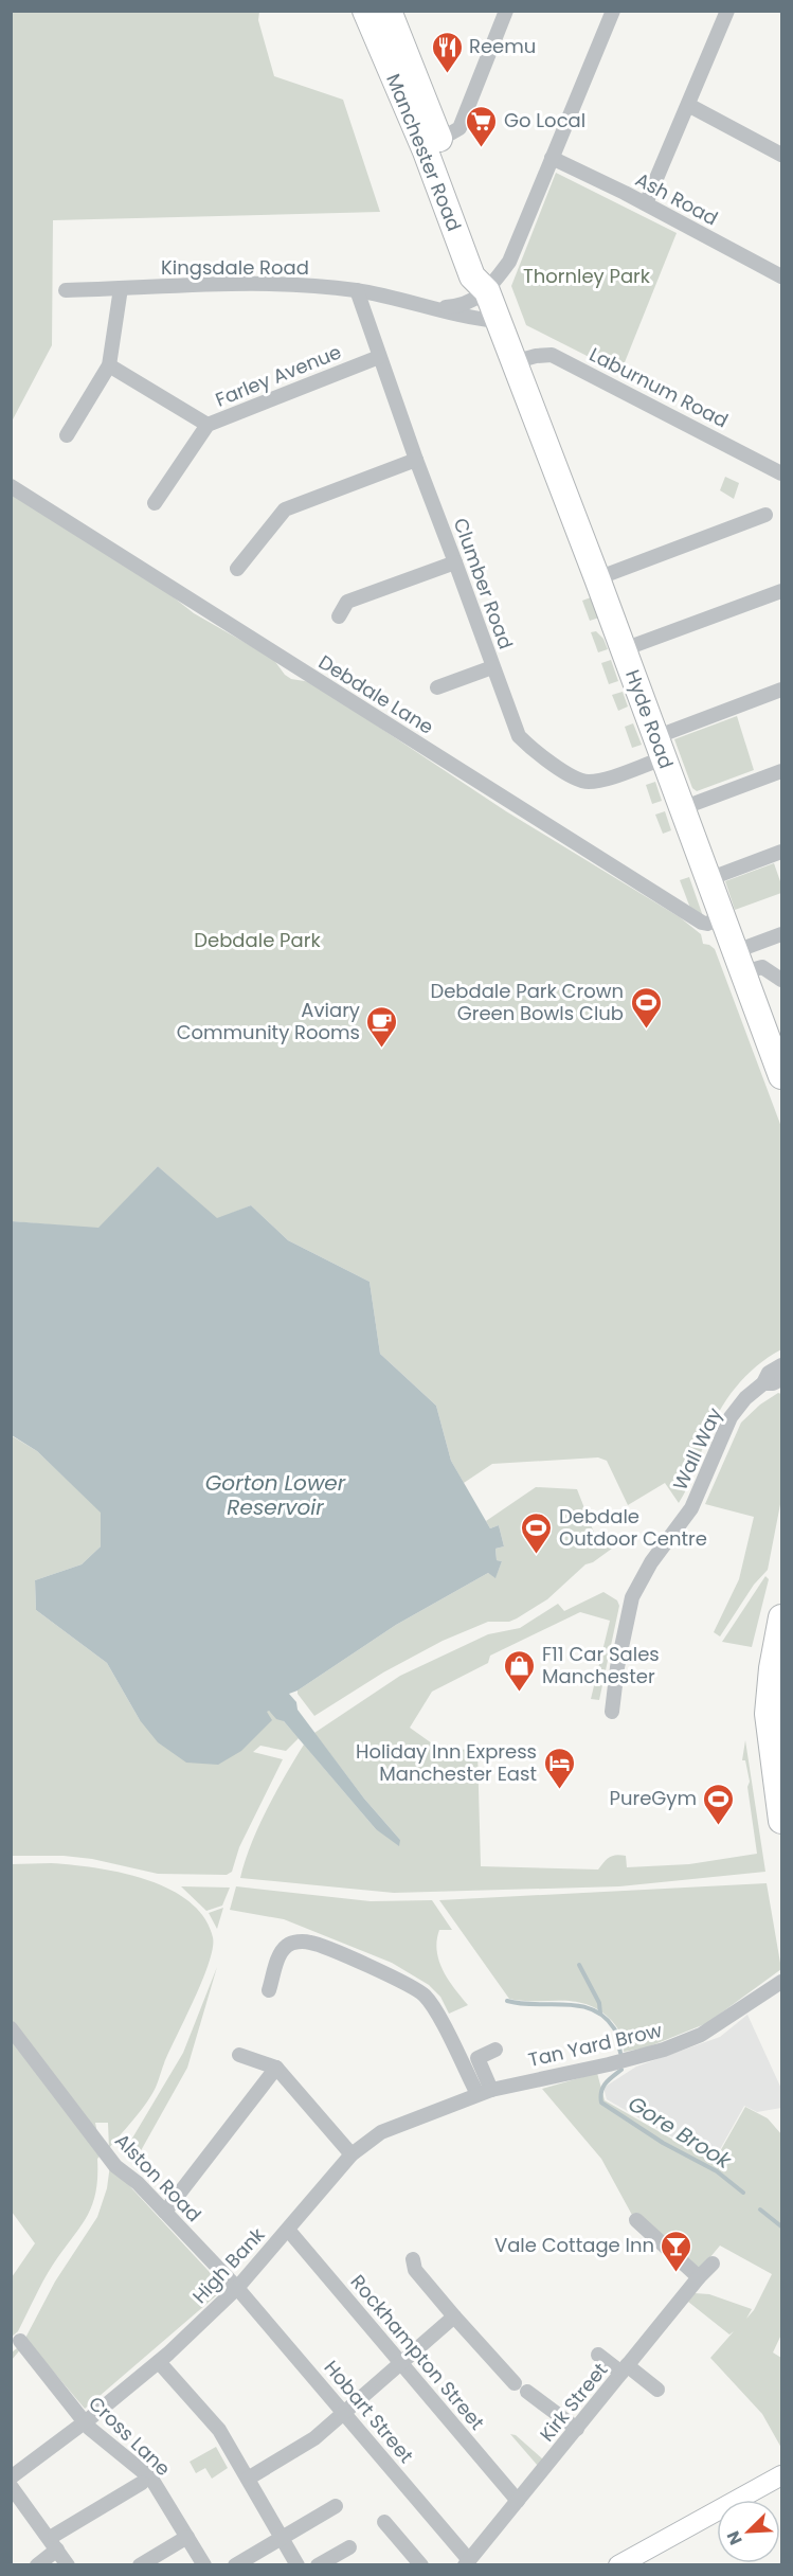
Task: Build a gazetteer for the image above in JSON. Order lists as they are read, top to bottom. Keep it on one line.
{"streets":{"highway":["Manchester Road","Hyde Road"],"street":["Ash Road","Kingsdale Road","Farley Avenue","Laburnum Road","Clumber Road","Debdale Lane","Wall Way","Tan Yard Brow","Alston Road","High Bank","Rockhampton Street","Kirk Street","Hobart Street","Cross Lane"]},"crossings":[["Manchester Road","Kingsdale Road"],["Manchester Road","Laburnum Road"],["Manchester Road","Hyde Road"],["Kingsdale Road","Clumber Road"],["Farley Avenue","Clumber Road"],["Laburnum Road","Hyde Road"],["Clumber Road","Hyde Road"],["Debdale Lane","Hyde Road"],["Tan Yard Brow","High Bank"],["Alston Road","High Bank"],["Alston Road","Hobart Street"],["High Bank","Rockhampton Street"],["High Bank","Hobart Street"],["High Bank","Cross Lane"],["Rockhampton Street","Kirk Street"],["Kirk Street","Hobart Street"]],"water":["Gorton Lower Reservoir","Gore Brook"],"parks":["Thornley Park","Debdale Park"],"places":{"restaurant":["Reemu"],"supermarket":["Go Local"],"sports":["Debdale Park Crown Green Bowls Club","Debdale Outdoor Centre","PureGym"],"cafe":["Aviary Community Rooms"],"shop":["F11 Car Sales Manchester"],"hotel":["Holiday Inn Express Manchester East"],"bar":["Vale Cottage Inn"]},"north":"bottom left"}
